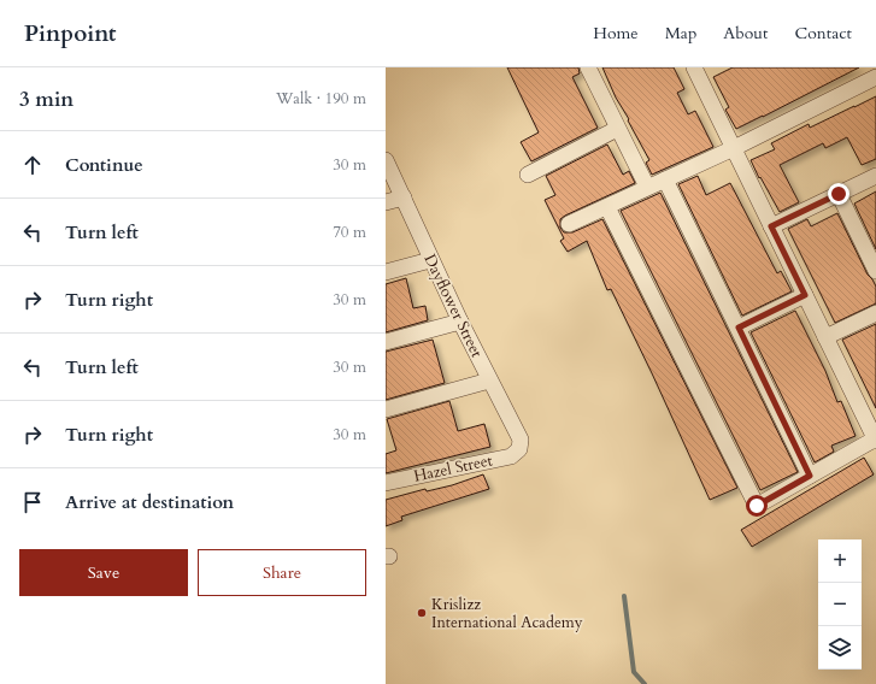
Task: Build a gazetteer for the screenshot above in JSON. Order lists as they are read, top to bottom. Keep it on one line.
{"streets":{"street":["Dayflower Street","Hazel Street"]},"crossings":[["Dayflower Street","Hazel Street"]],"places":["Krislizz International Academy"],"page":{"header":"Pinpoint","nav":["Home","Map","About","Contact"],"heading":["3 min","Walk · 190 m"],"list":[["Continue","30 m"],["Turn left","70 m"],["Turn right","30 m"],["Turn left","30 m"],["Turn right","30 m"],"Arrive at destination"],"buttons":["Save","Share"],"map_buttons":["+","−"]}}
